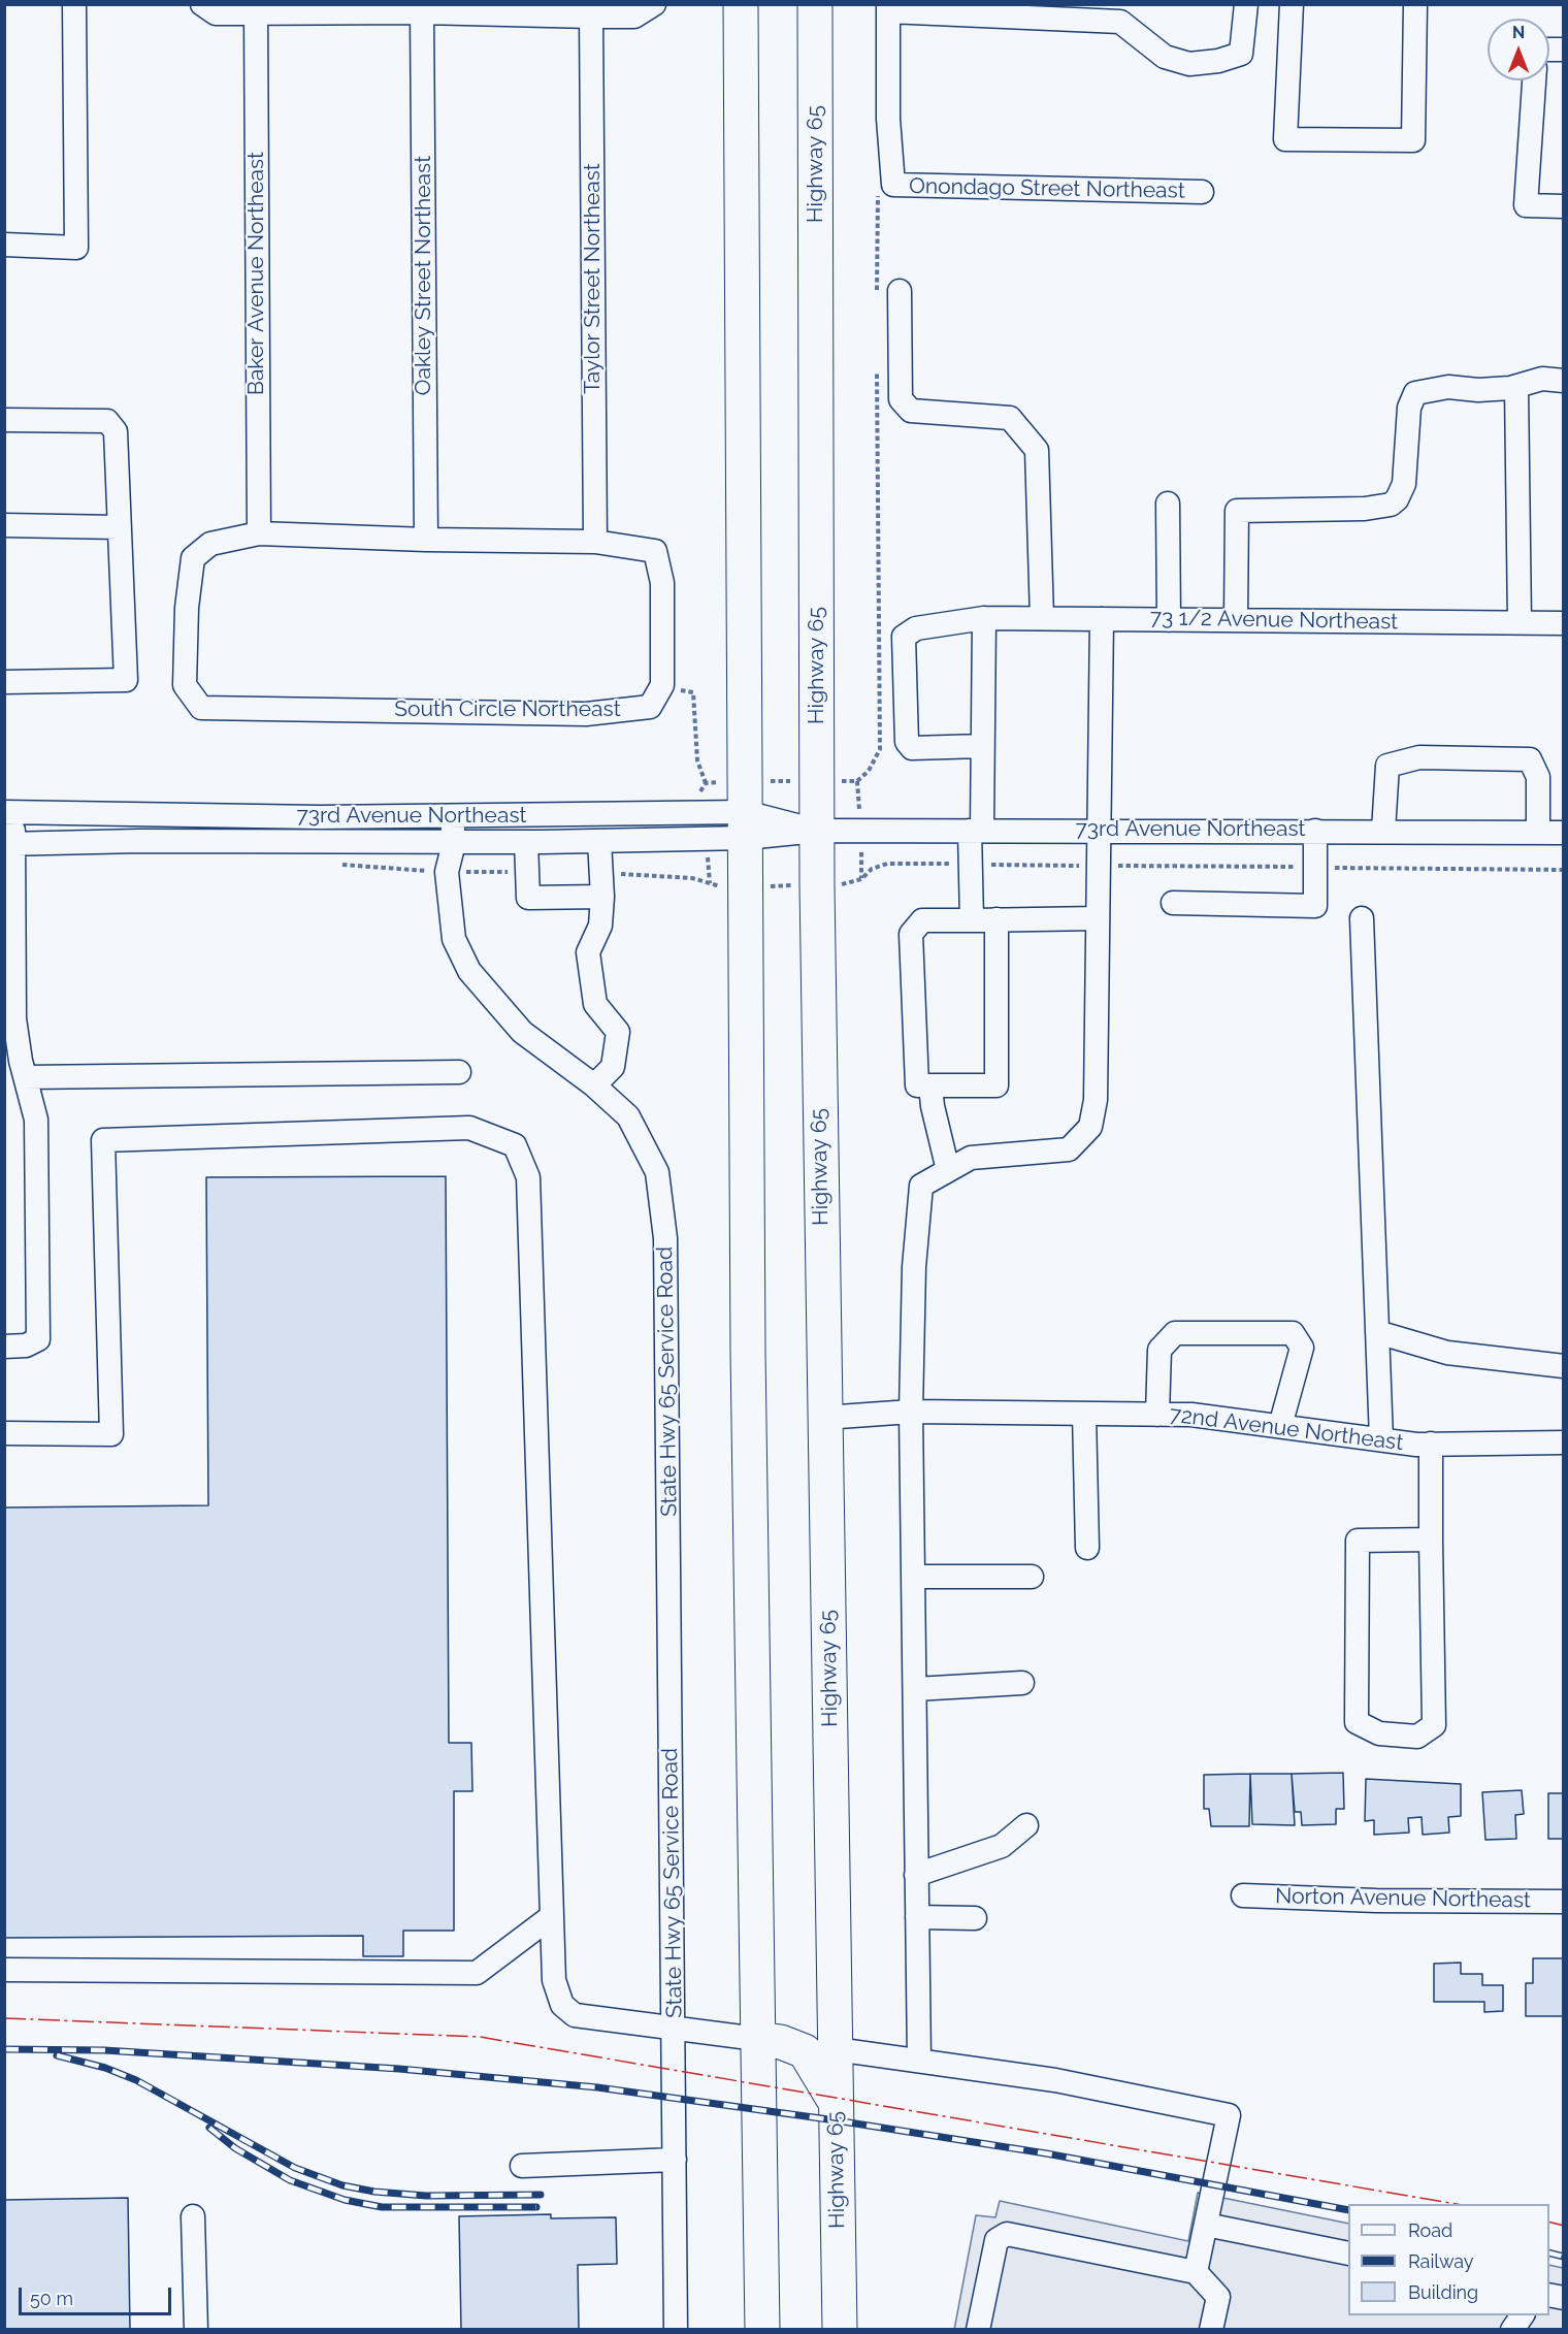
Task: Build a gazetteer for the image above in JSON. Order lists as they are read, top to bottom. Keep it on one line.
{"streets":{"highway":["Highway 65"],"street":["Onondago Street Northeast","Baker Avenue Northeast","Oakley Street Northeast","Taylor Street Northeast","73 1/2 Avenue Northeast","South Circle Northeast","73rd Avenue Northeast","State Hwy 65 Service Road","72nd Avenue Northeast","Norton Avenue Northeast"]},"crossings":[["Highway 65","73rd Avenue Northeast"],["Highway 65","72nd Avenue Northeast"],["Baker Avenue Northeast","South Circle Northeast"],["Oakley Street Northeast","South Circle Northeast"],["Taylor Street Northeast","South Circle Northeast"],["73rd Avenue Northeast","State Hwy 65 Service Road"]],"legend":["Road","Railway","Building"],"scale_bar":"50 m","north":"top"}
